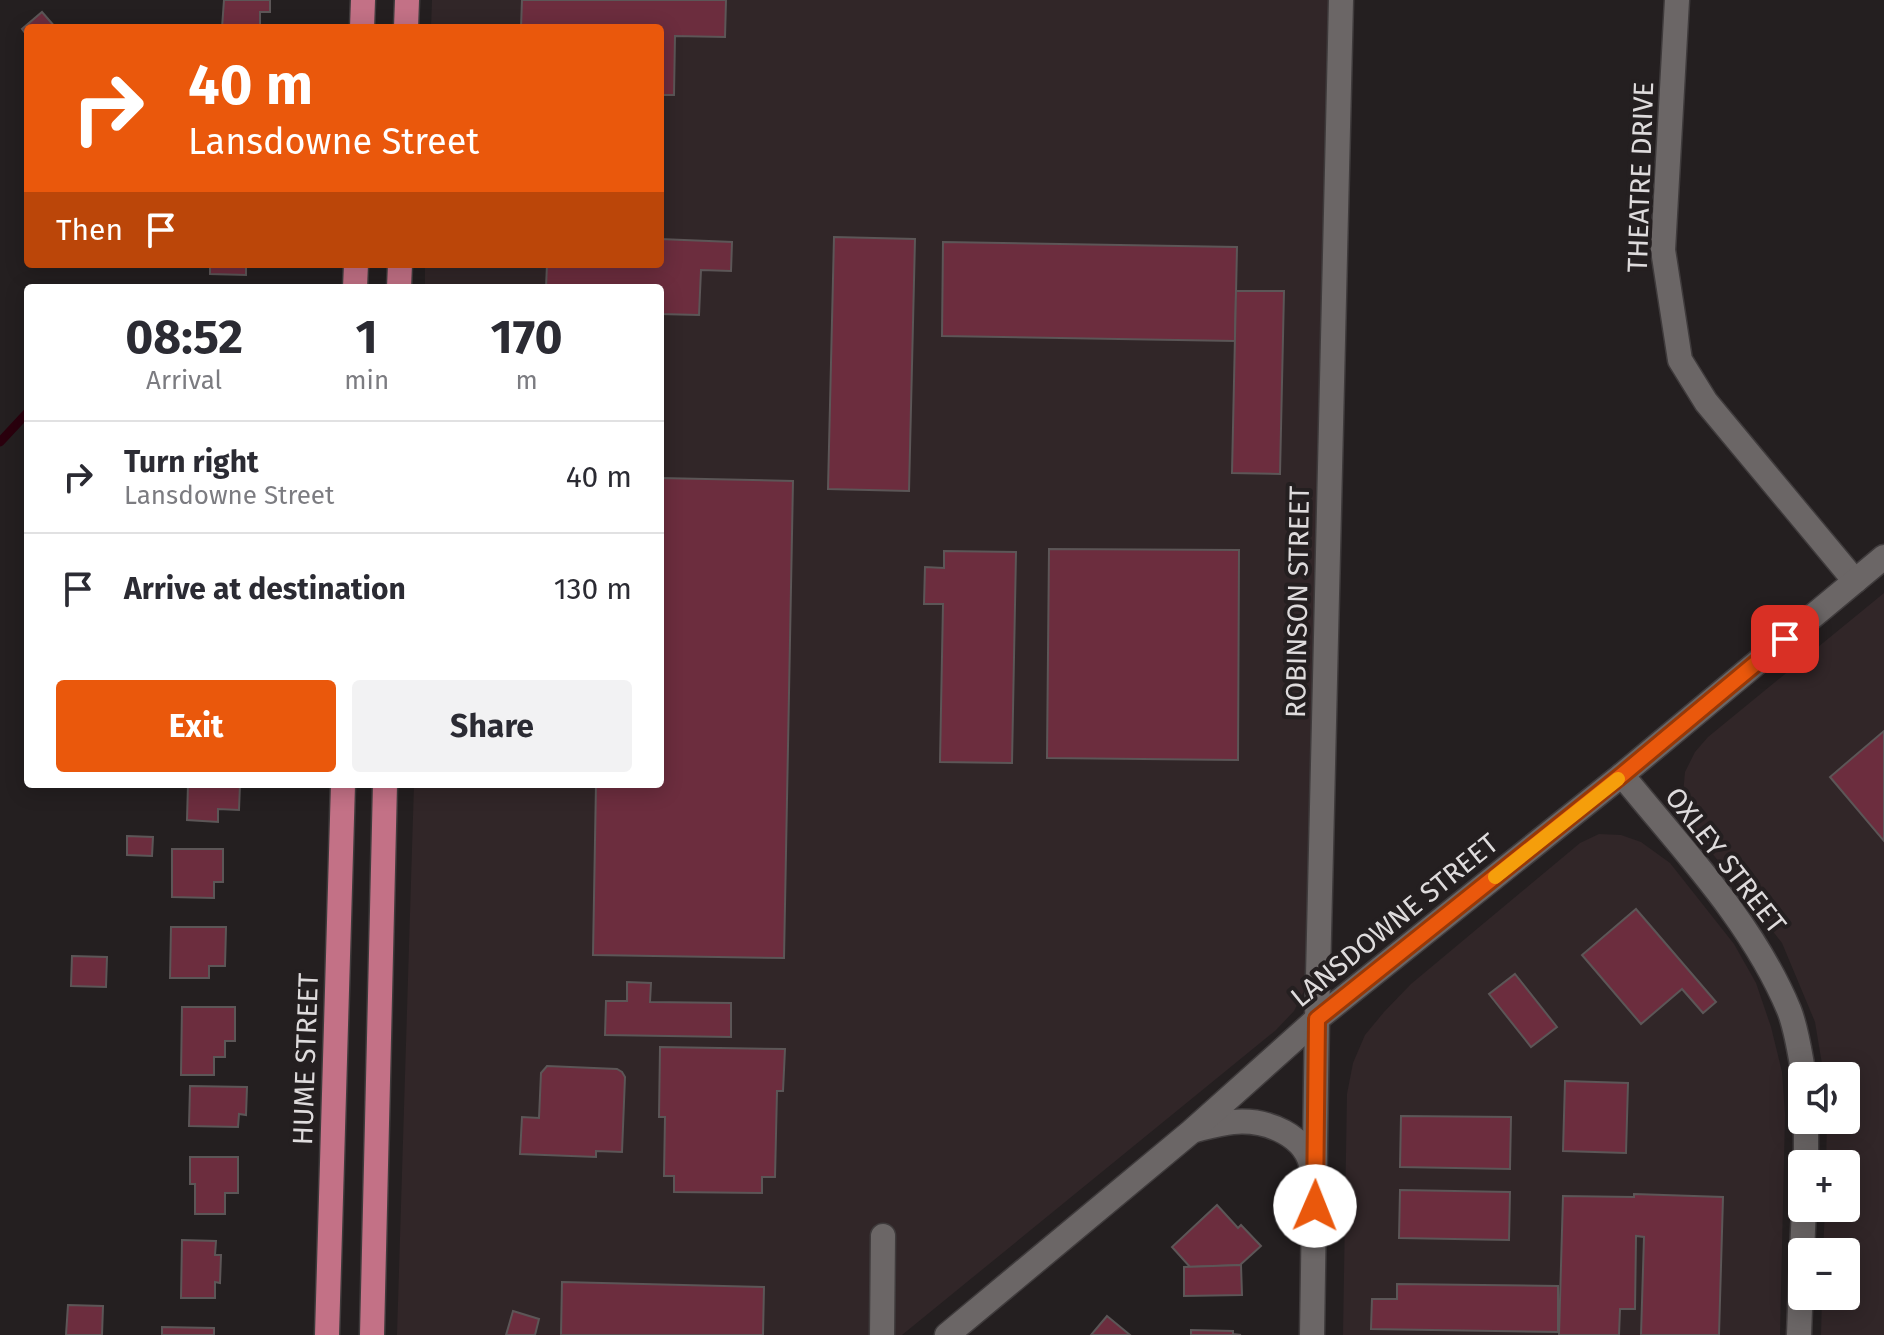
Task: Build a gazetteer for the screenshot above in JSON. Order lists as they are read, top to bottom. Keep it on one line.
{"streets":{"main road":["HUME STREET"],"street":["THEATRE DRIVE","ROBINSON STREET","OXLEY STREET","LANSDOWNE STREET"]},"crossings":[["THEATRE DRIVE","LANSDOWNE STREET"],["ROBINSON STREET","LANSDOWNE STREET"],["OXLEY STREET","LANSDOWNE STREET"]],"page":{"turn":["40 m","Lansdowne Street"],"then":"Then","eta":["08:52","Arrival","1","min","170","m"],"list":[{"name":"Turn right","note":"Lansdowne Street","value":"40 m"},{"name":"Arrive at destination","value":"130 m"}],"buttons":["Exit","Share"],"map_buttons":["+","−"]}}
